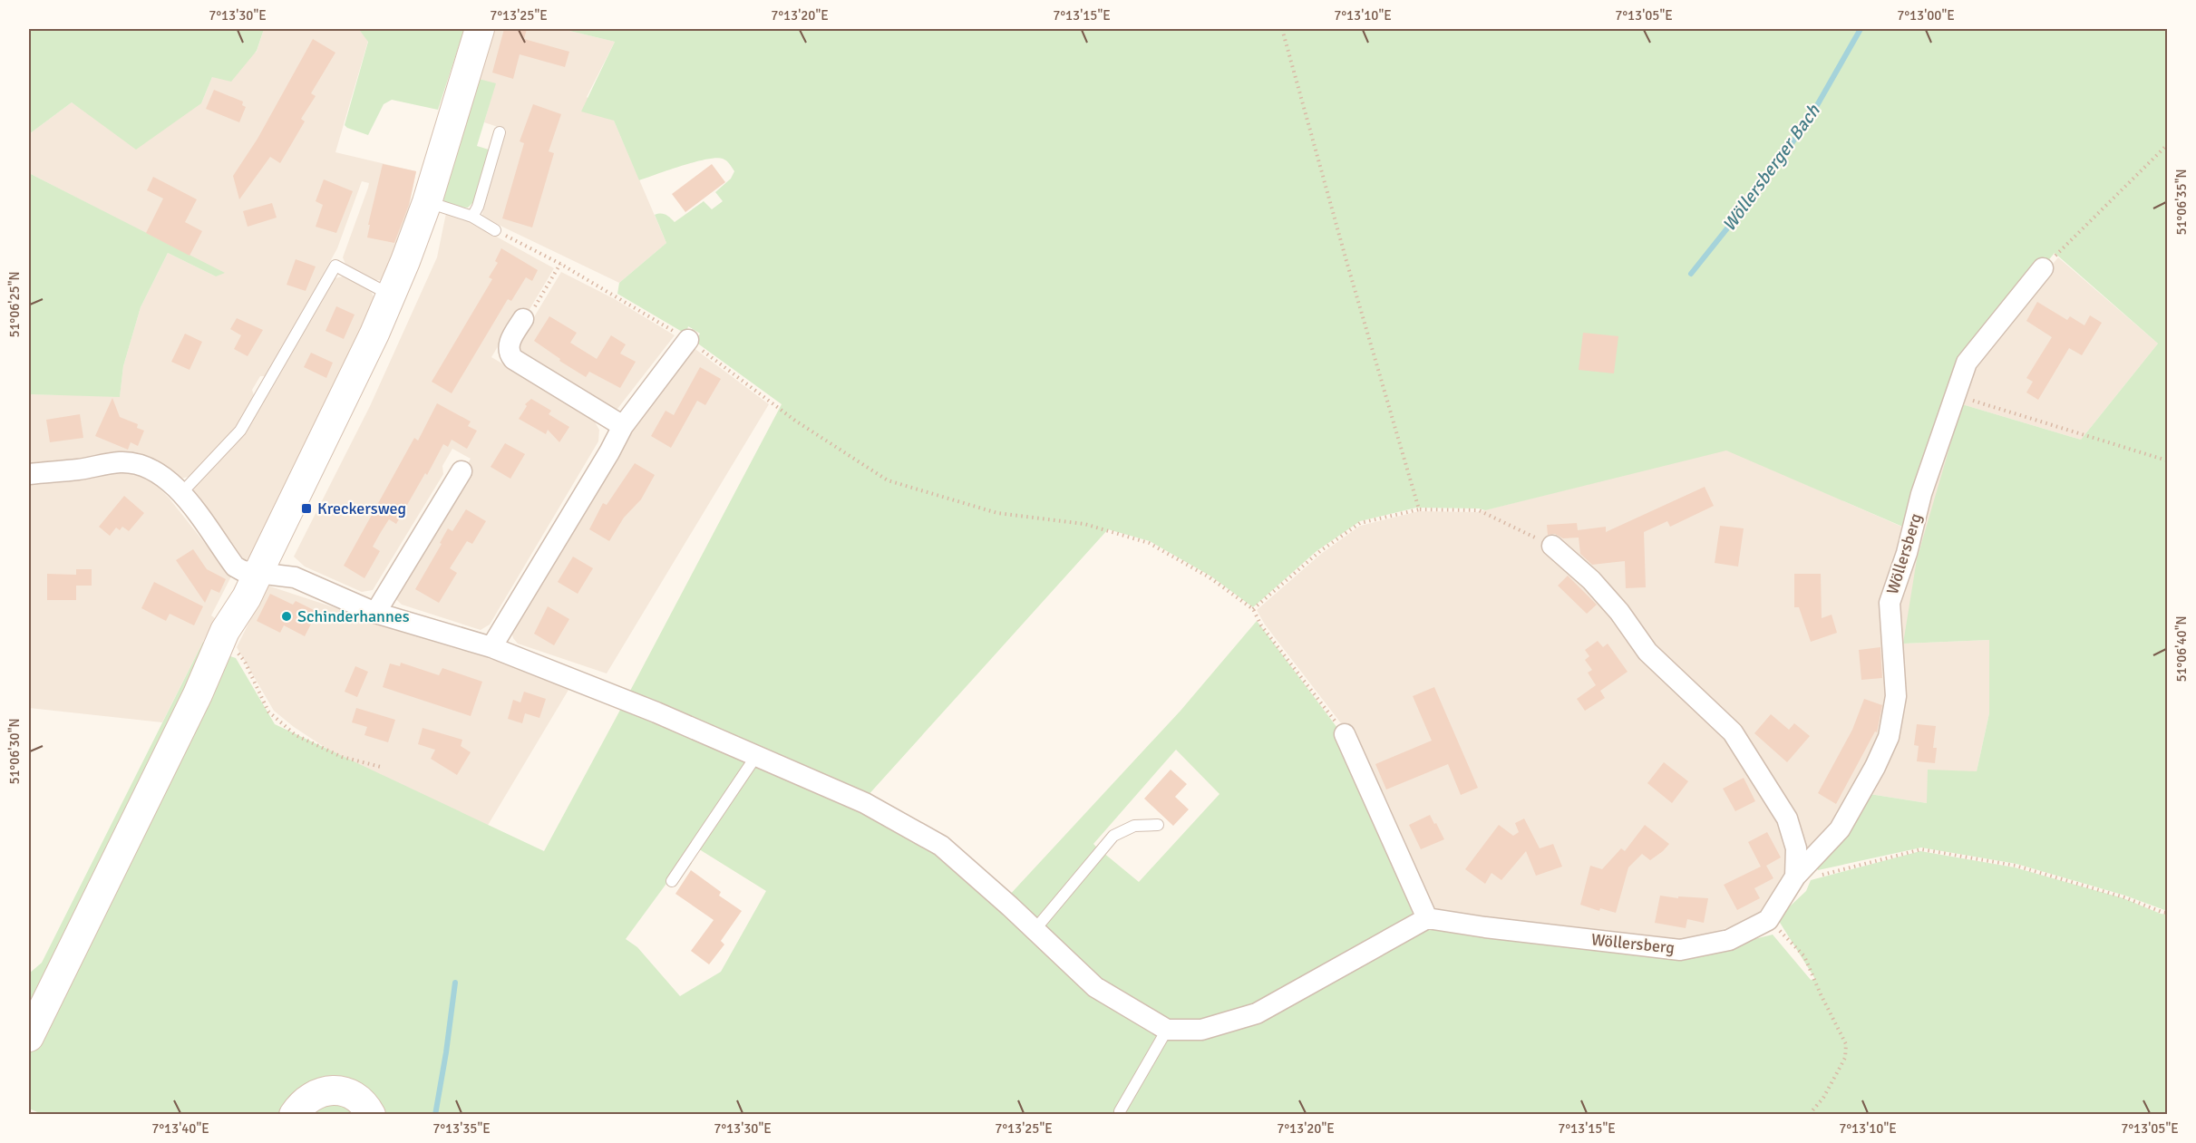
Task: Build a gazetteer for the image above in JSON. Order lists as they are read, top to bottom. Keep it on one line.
{"streets":{"street":["Wöllersberg"]},"water":["Wöllersberger Bach"],"places":{"transit":["Kreckersweg"],"other":["Schinderhannes"]},"coordinates":["7°13'30\"E","7°13'25\"E","7°13'20\"E","7°13'15\"E","7°13'10\"E","7°13'05\"E","7°13'00\"E","51°06'35\"N","51°06'25\"N","51°06'40\"N","51°06'30\"N","7°13'40\"E","7°13'35\"E"]}
